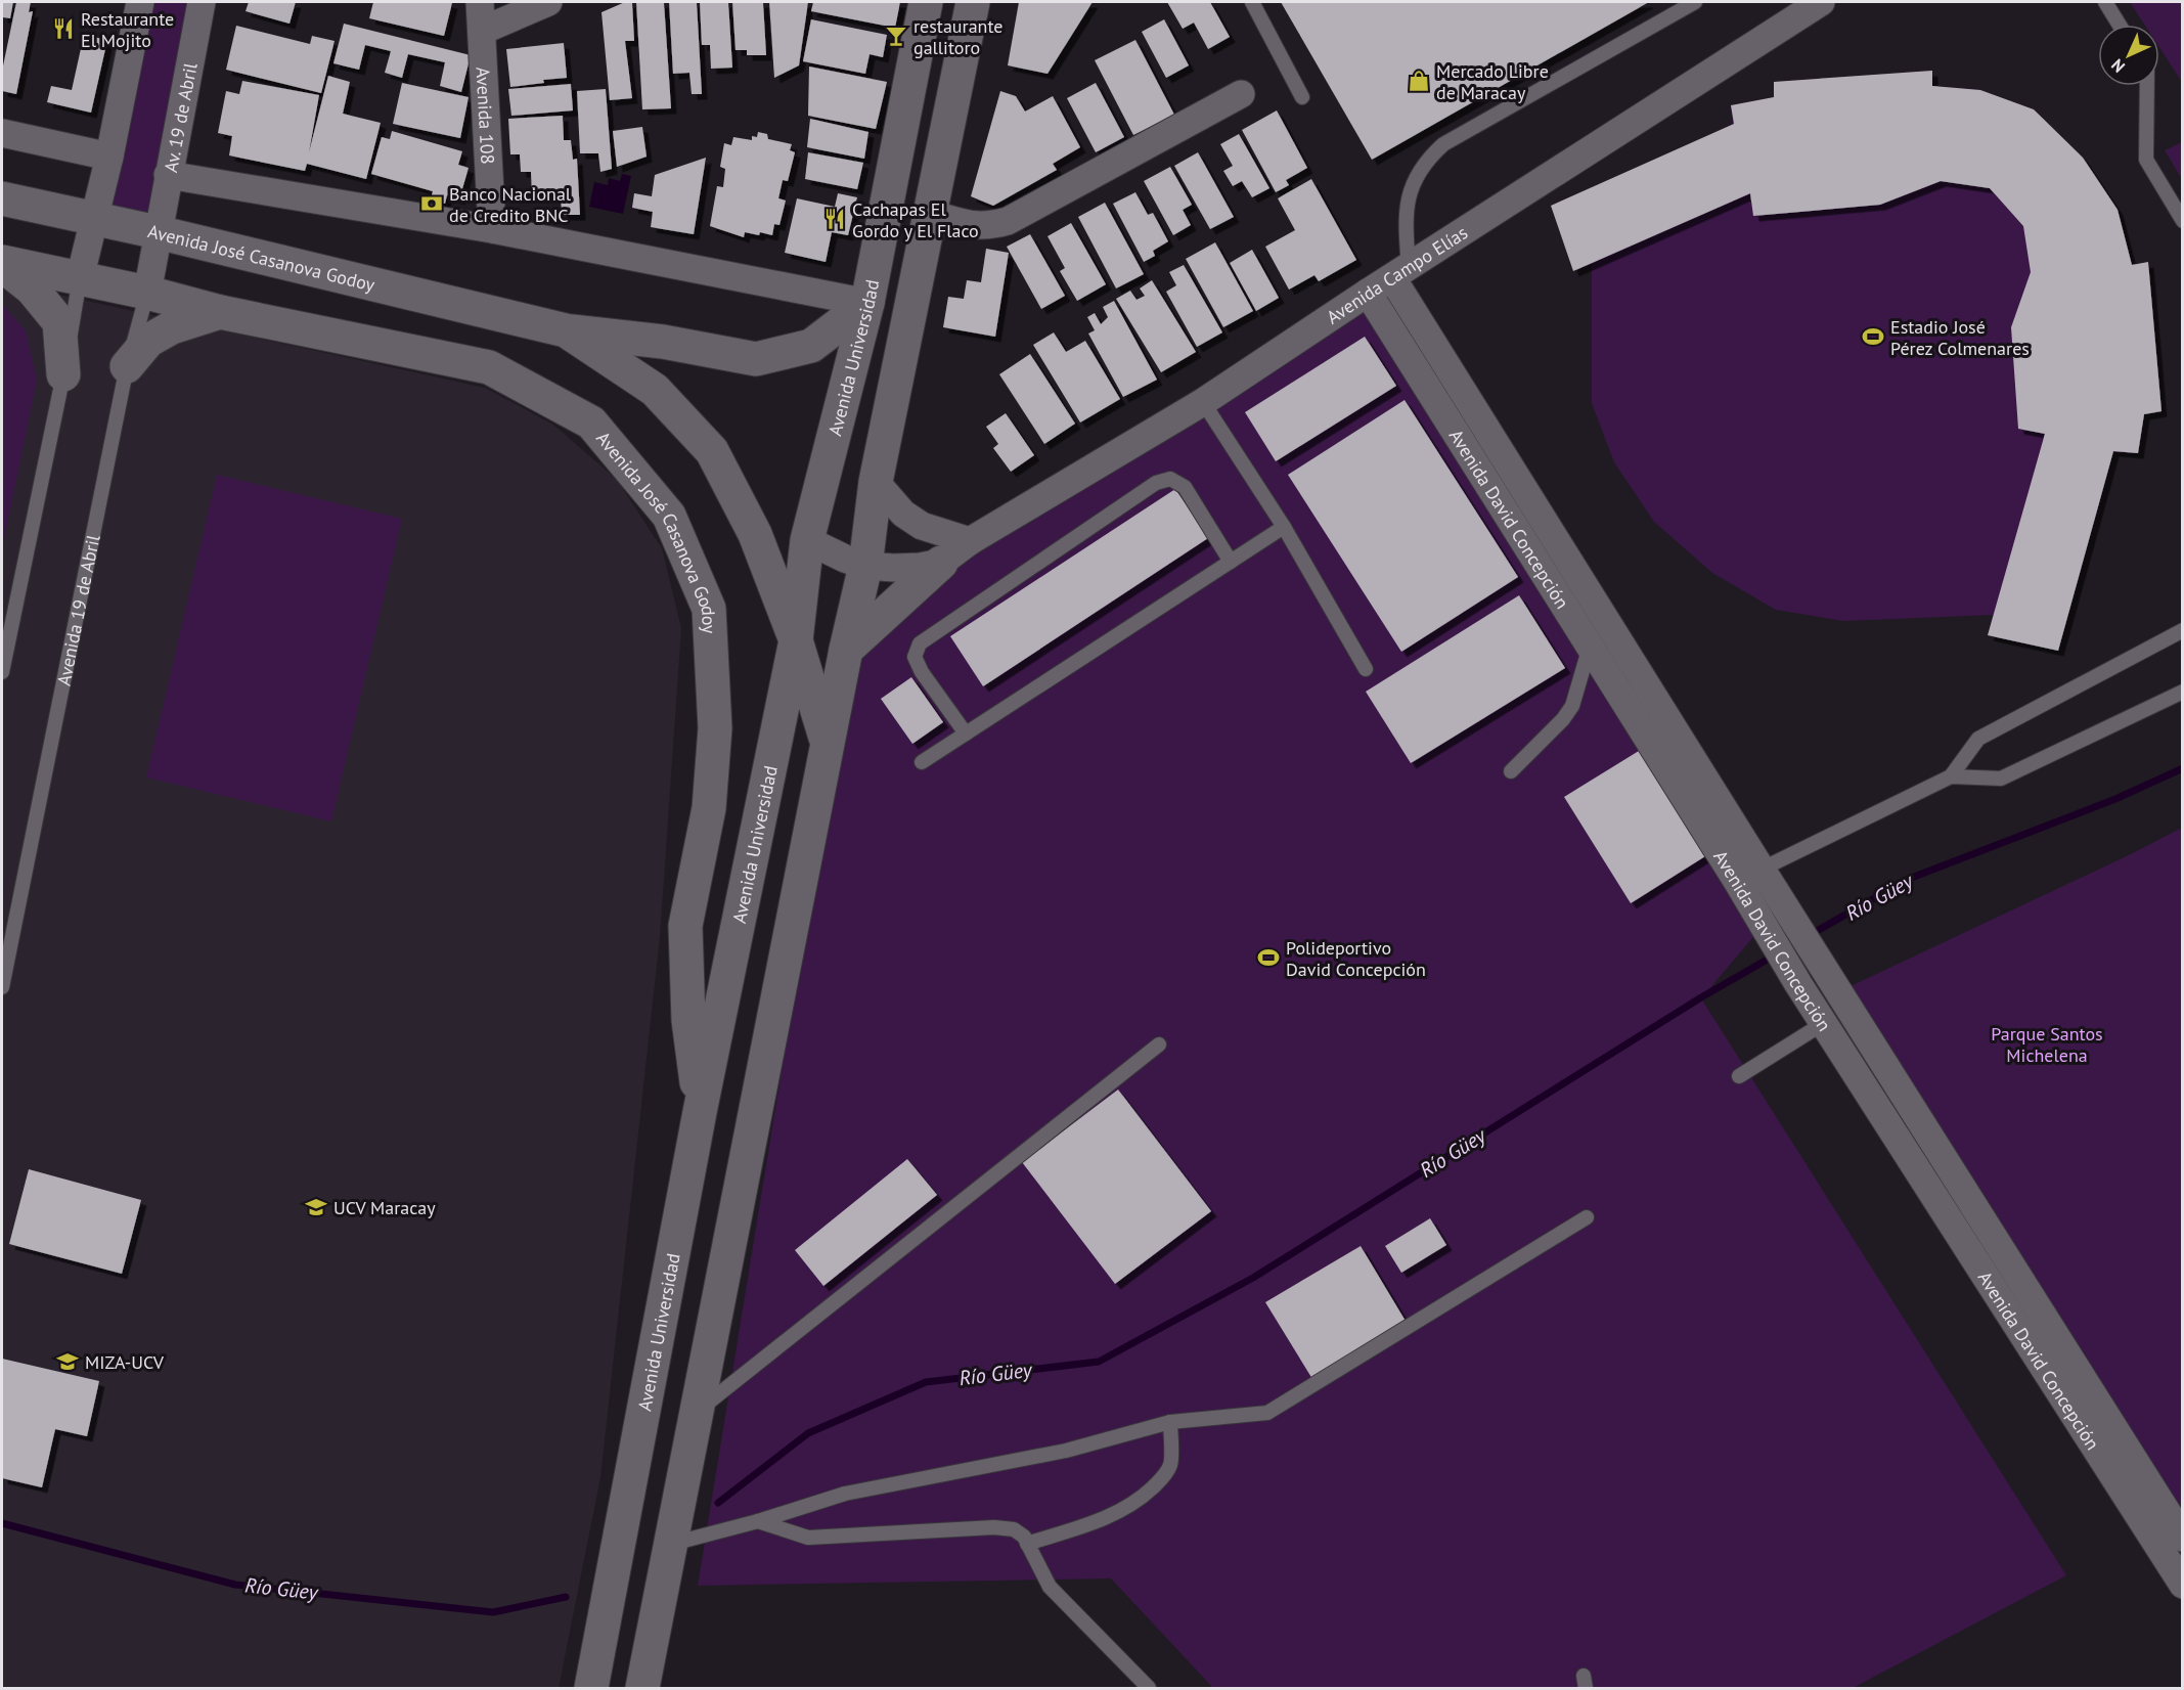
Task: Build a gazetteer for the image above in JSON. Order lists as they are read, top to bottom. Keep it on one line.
{"streets":{"street":["Avenida 108","Av. 19 de Abril","Avenida José Casanova Godoy","Avenida Campo Elías","Avenida Universidad","Avenida David Concepción","Avenida 19 de Abril"]},"crossings":[["Av. 19 de Abril","Avenida José Casanova Godoy"],["Av. 19 de Abril","Avenida 19 de Abril"],["Avenida José Casanova Godoy","Avenida Universidad"],["Avenida José Casanova Godoy","Avenida 19 de Abril"],["Avenida Campo Elías","Avenida David Concepción"]],"water":["Río Güey"],"parks":["Parque Santos Michelena"],"places":{"restaurant":["Restaurante El Mojito","Cachapas El Gordo y El Flaco"],"bar":["restaurante gallitoro"],"shop":["Mercado Libre de Maracay"],"bank":["Banco Nacional de Credito BNC"],"sports":["Estadio José Pérez Colmenares","Polideportivo David Concepción"],"school or university":["UCV Maracay","MIZA-UCV"]},"north":"bottom left"}
